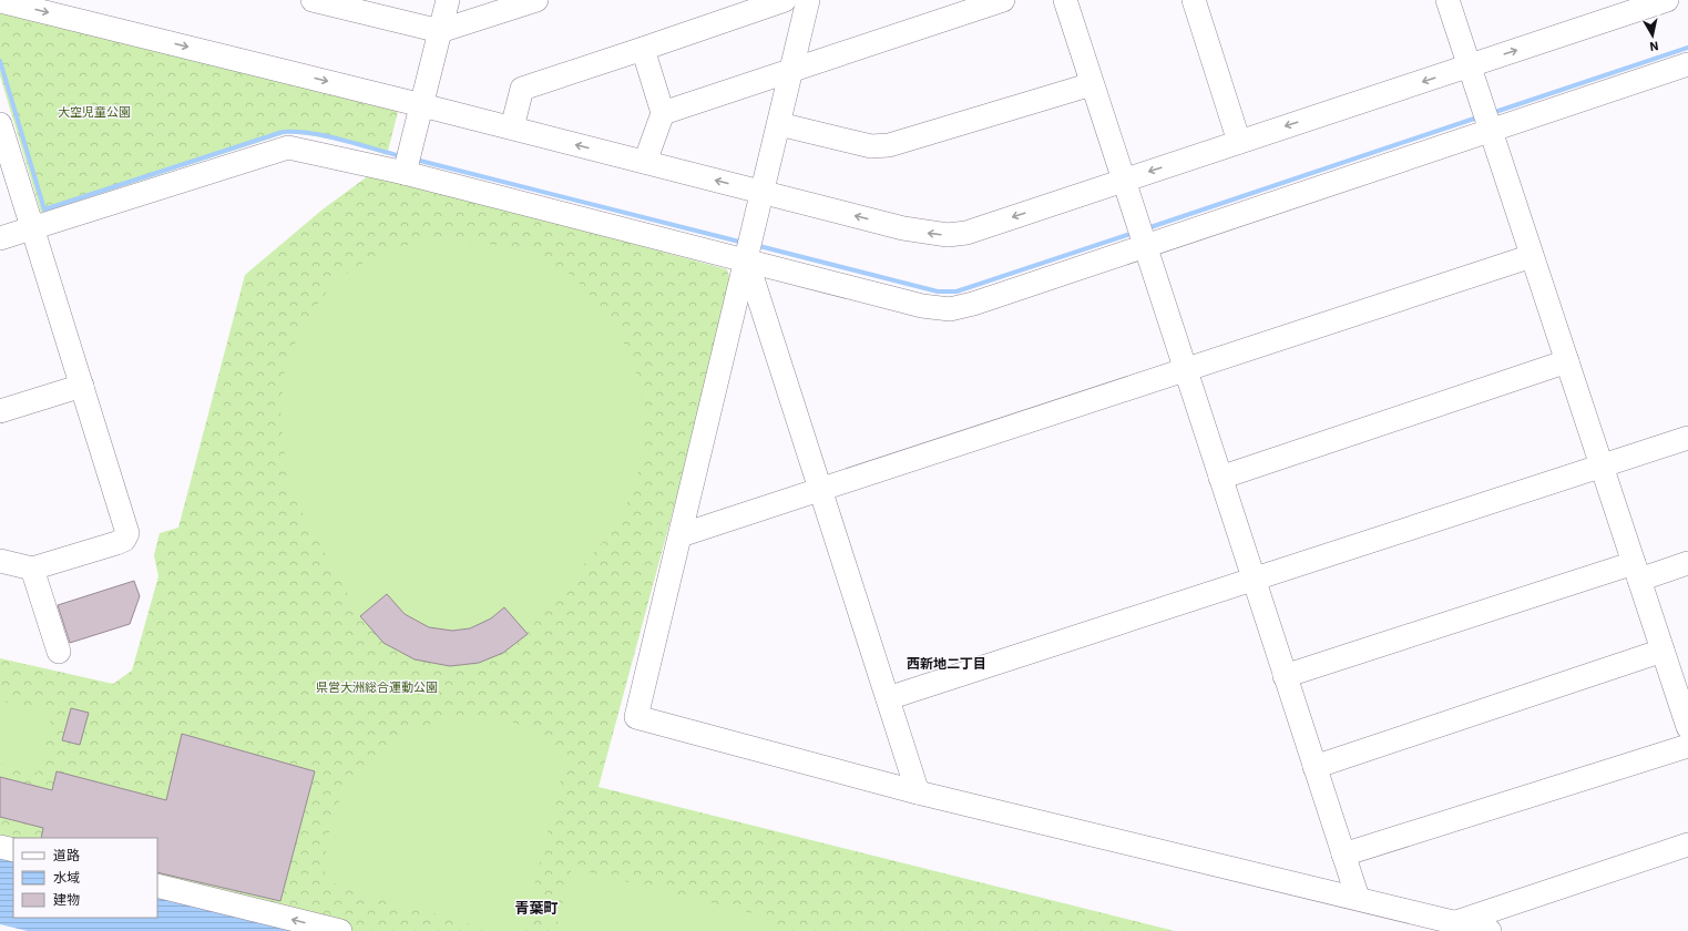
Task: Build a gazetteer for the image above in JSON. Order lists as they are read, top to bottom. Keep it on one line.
{"districts":["西新地二丁目","青葉町"],"parks":["大空児童公園","県営大洲総合運動公園"],"legend":["道路","水域","建物"],"north":"bottom"}
